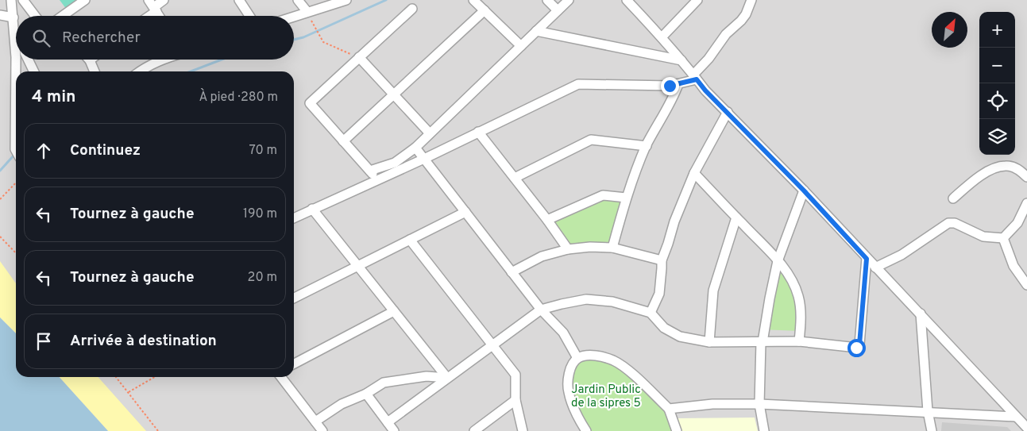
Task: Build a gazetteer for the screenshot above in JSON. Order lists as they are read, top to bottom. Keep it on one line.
{"parks":["Jardin Public de la sipres 5"],"north":"top right","page":{"map_buttons":["+","−"],"search":"Rechercher","heading":["4 min","À pied · 280 m"],"list":[["Continuez","70 m"],["Tournez à gauche","190 m"],["Tournez à gauche","20 m"],"Arrivée à destination"]}}
